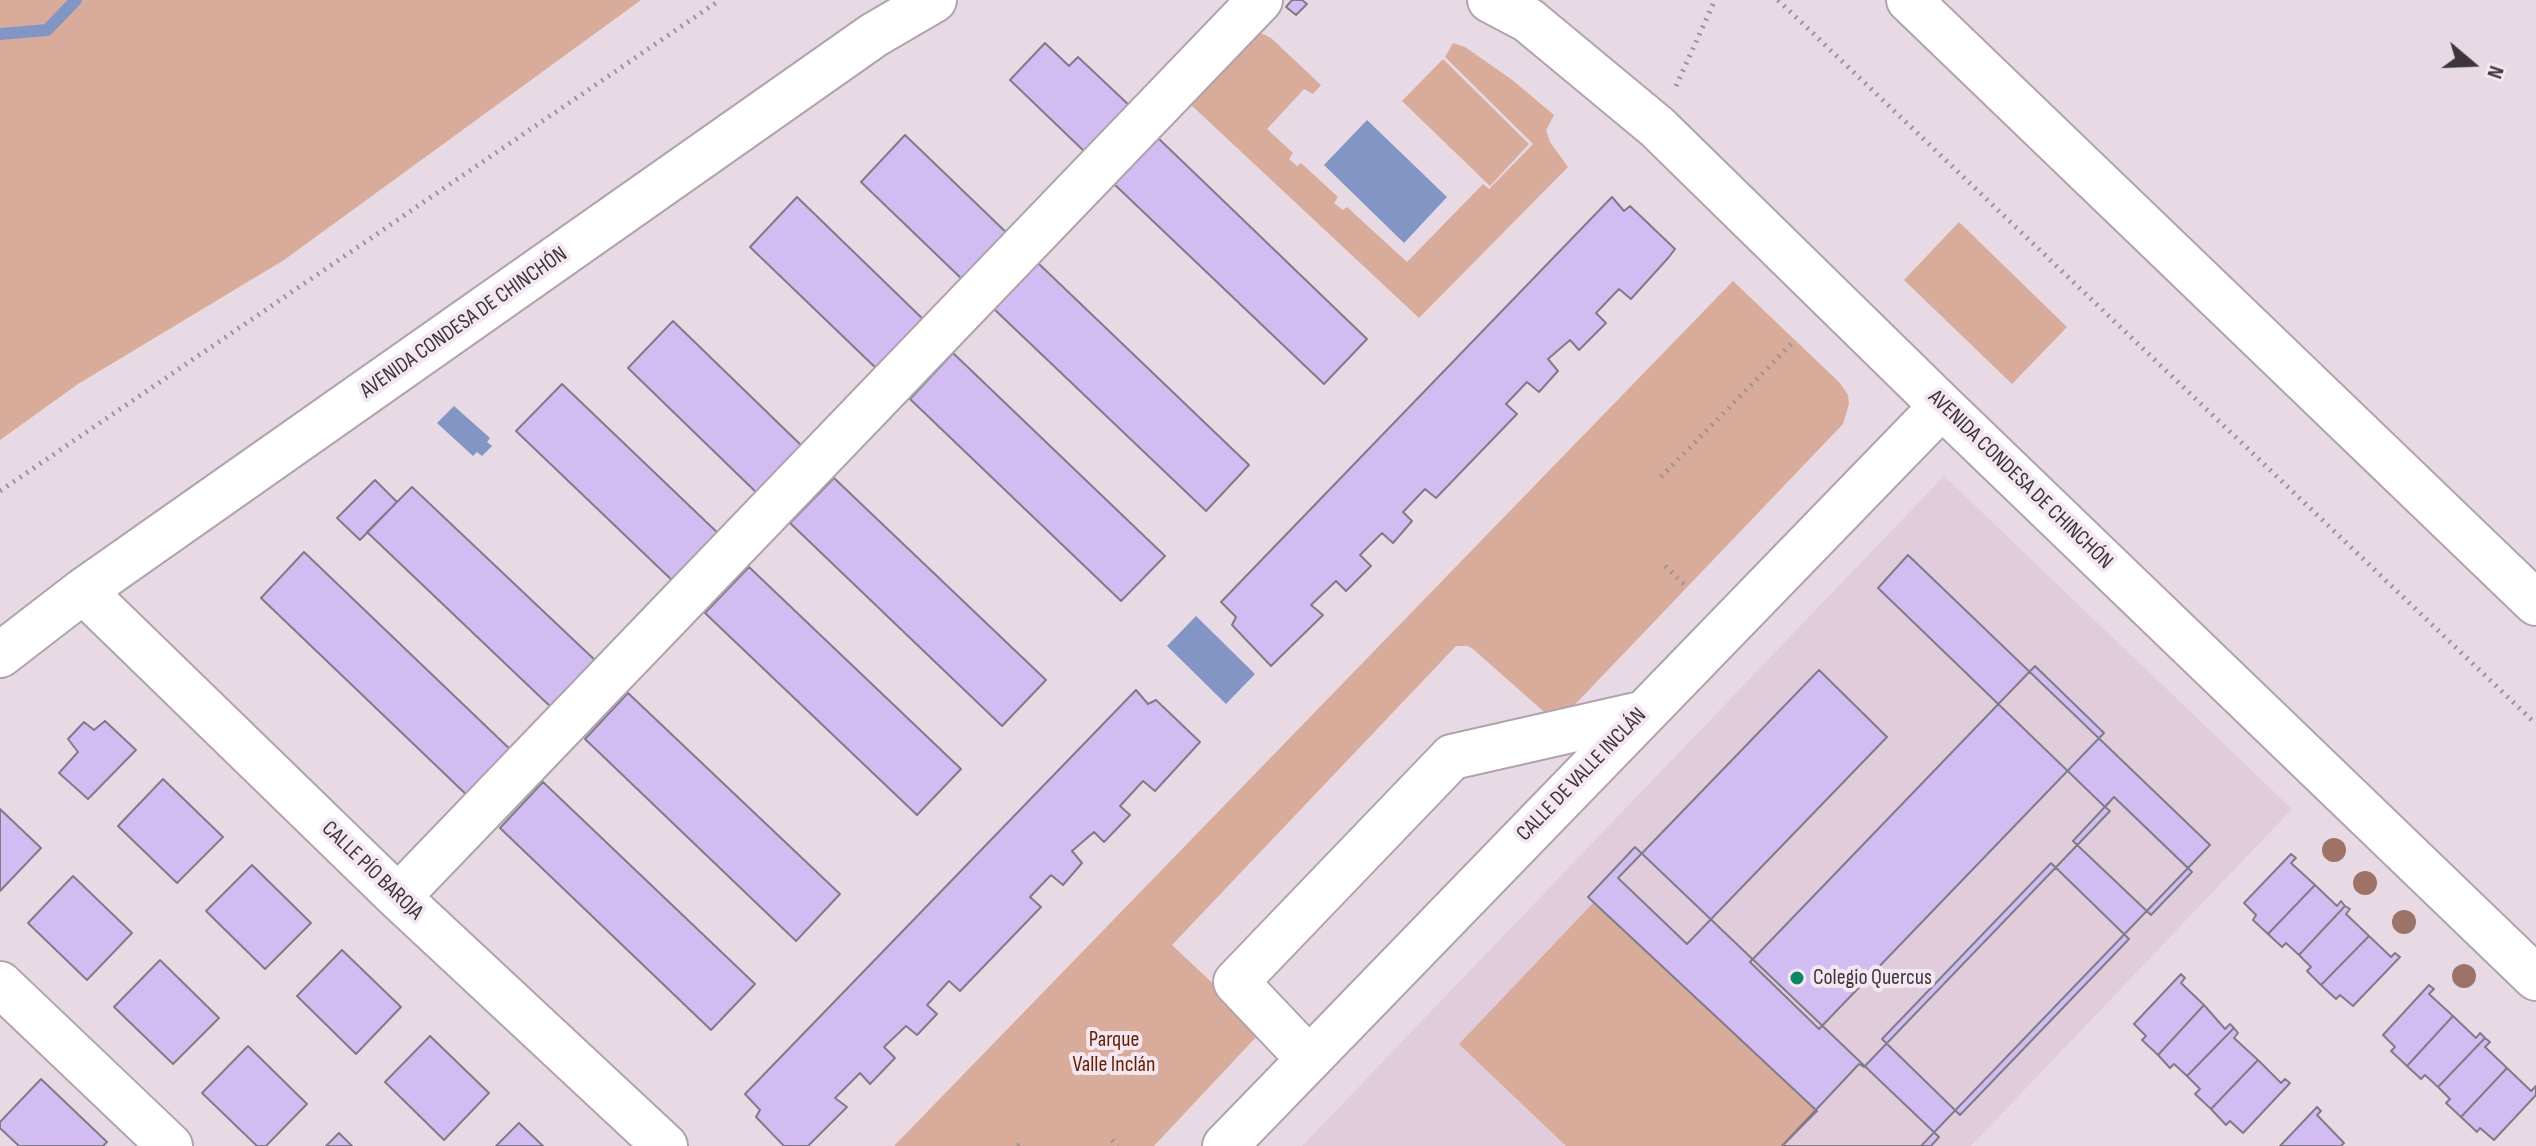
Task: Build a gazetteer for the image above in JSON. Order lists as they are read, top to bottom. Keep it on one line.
{"streets":{"street":["AVENIDA CONDESA DE CHINCHÓN","CALLE DE VALLE INCLÁN","CALLE PÍO BAROJA"]},"crossings":[["AVENIDA CONDESA DE CHINCHÓN","CALLE DE VALLE INCLÁN"],["AVENIDA CONDESA DE CHINCHÓN","CALLE PÍO BAROJA"]],"parks":["Parque Valle Inclán"],"places":["Colegio Quercus"],"north":"right"}
